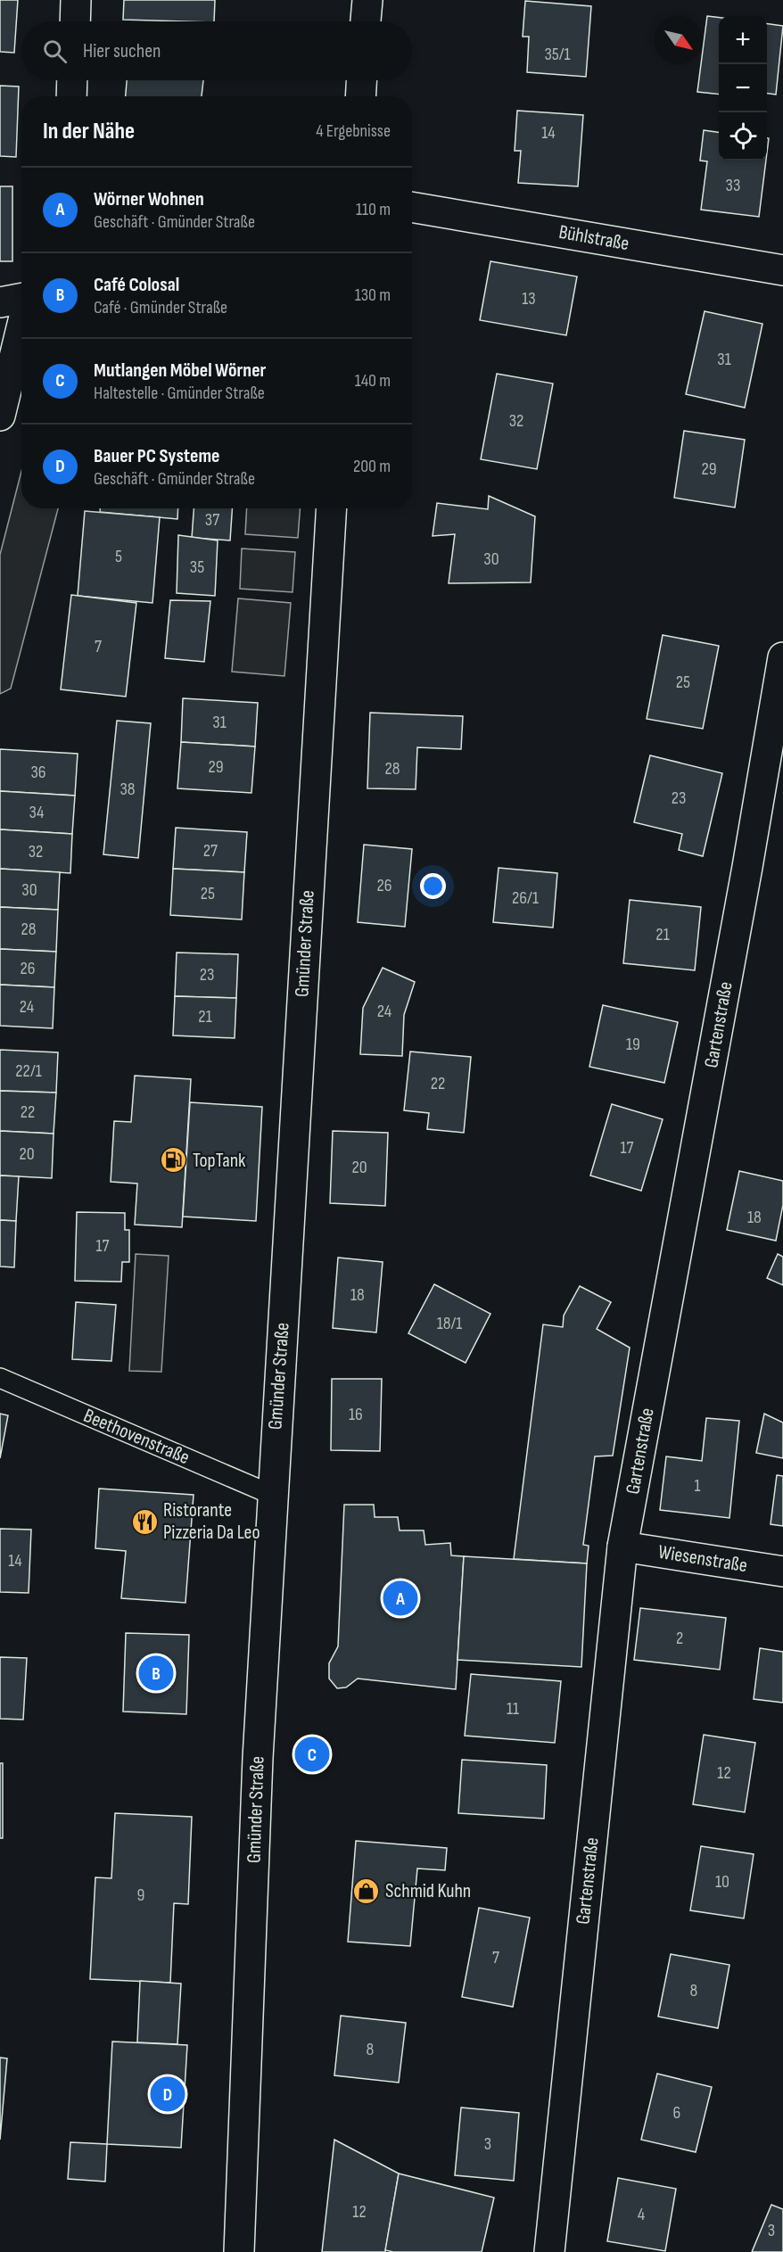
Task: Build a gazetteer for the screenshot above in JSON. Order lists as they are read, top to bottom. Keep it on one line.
{"streets":{"street":["Bühlstraße","Gmünder Straße","Gartenstraße","Wiesenstraße"],"lane":["Beethovenstraße"]},"crossings":[["Gmünder Straße","Beethovenstraße"],["Gartenstraße","Wiesenstraße"]],"places":{"fuel station":["TopTank"],"restaurant":["Ristorante Pizzeria Da Leo"],"shop":["Schmid Kuhn"]},"house_numbers":["35/1","14","33","13","31","32","29","37","5","30","35","7","25","31","29","28","36","38","23","34","27","32","26","30","25","26/1","28","21","26","23","24","24","21","19","22/1","22","22","17","20","20","18","17","18","18/1","16","1","14","2","11","12","10","9","7","8","8","6","3","12","4","3"],"north":"bottom right","page":{"map_buttons":["+","−"],"search":"Hier suchen","heading":["In der Nähe","4 Ergebnisse"],"list":[{"mark":"A","name":"Wörner Wohnen","note":"Geschäft · Gmünder Straße","value":"110 m"},{"mark":"B","name":"Café Colosal","note":"Café · Gmünder Straße","value":"130 m"},{"mark":"C","name":"Mutlangen Möbel Wörner","note":"Haltestelle · Gmünder Straße","value":"140 m"},{"mark":"D","name":"Bauer PC Systeme","note":"Geschäft · Gmünder Straße","value":"200 m"}],"pins":["A","B","C","D"]}}
